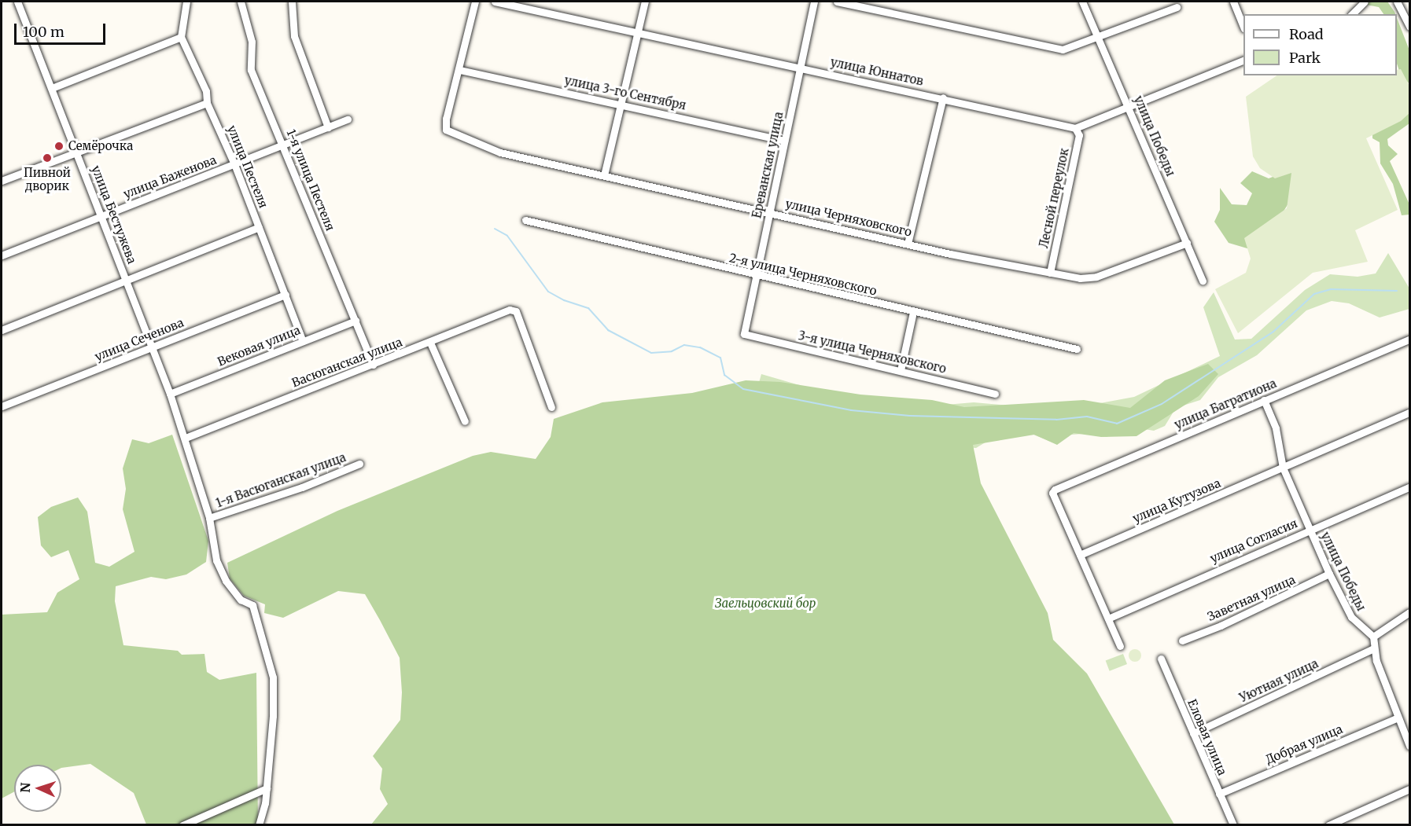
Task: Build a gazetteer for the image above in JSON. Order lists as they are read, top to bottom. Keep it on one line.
{"streets":{"street":["улица Юннатов","улица 3-го Сентября","улица Победы","Ереванская улица","улица Пестеля","улица Баженова","1-я улица Пестеля","Лесной переулок","улица Бестужева","улица Черняховского","2-я улица Черняховского","улица Сеченова","Вековая улица","3-я улица Черняховского","Васюганская улица","улица Багратиона","1-я Васюганская улица","улица Кутузова","улица Согласия","Заветная улица","Уютная улица","Еловая улица","Добрая улица"]},"crossings":[["улица Юннатов","Ереванская улица"],["улица Юннатов","Лесной переулок"],["улица 3-го Сентября","Ереванская улица"],["улица 3-го Сентября","улица Черняховского"],["улица Победы","улица Черняховского"],["улица Победы","улица Багратиона"],["улица Победы","улица Кутузова"],["улица Победы","улица Согласия"],["улица Победы","Заветная улица"],["Ереванская улица","улица Черняховского"],["Ереванская улица","2-я улица Черняховского"],["Ереванская улица","3-я улица Черняховского"],["улица Пестеля","улица Баженова"],["улица Пестеля","улица Сеченова"],["улица Пестеля","Вековая улица"],["улица Баженова","1-я улица Пестеля"],["улица Баженова","улица Бестужева"],["1-я улица Пестеля","Вековая улица"],["1-я улица Пестеля","Васюганская улица"],["Лесной переулок","улица Черняховского"],["улица Бестужева","улица Сеченова"],["улица Бестужева","Вековая улица"],["улица Бестужева","Васюганская улица"],["улица Бестужева","1-я Васюганская улица"],["улица Багратиона","улица Кутузова"],["Уютная улица","Еловая улица"],["Еловая улица","Добрая улица"]],"parks":["Заельцовский бор"],"places":["Семёрочка","Пивной дворик"],"legend":["Road","Park"],"scale_bar":"100 m","north":"left"}
